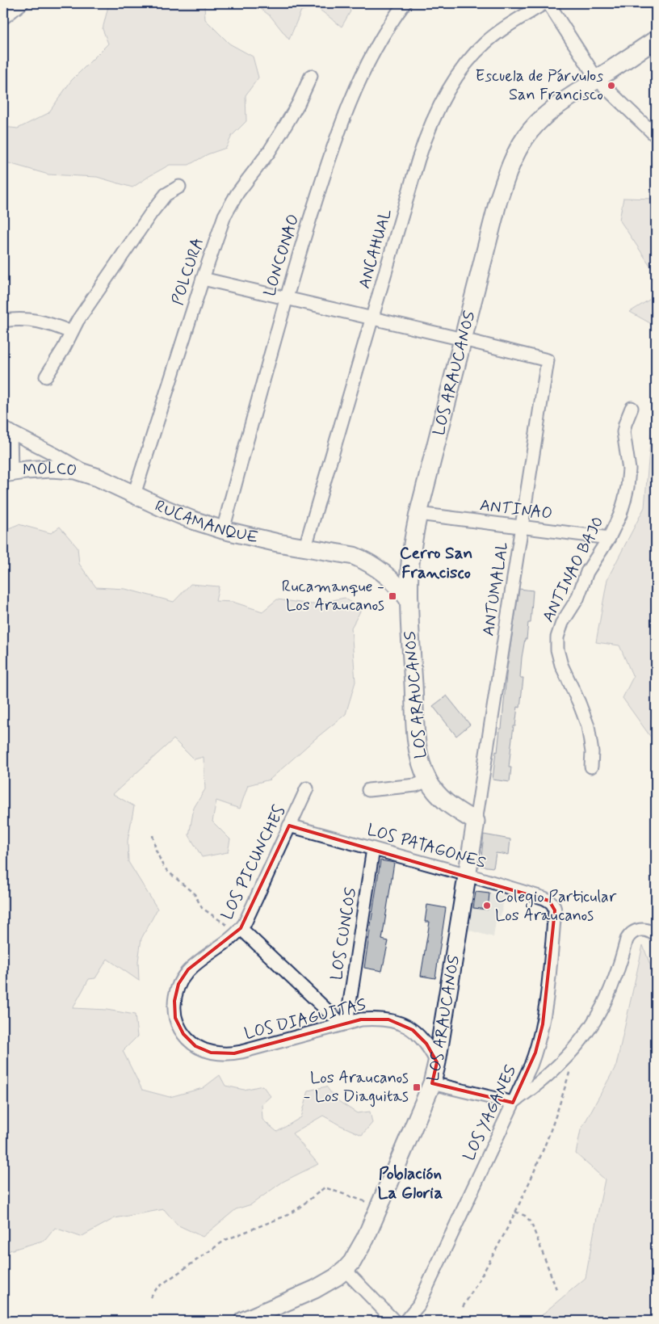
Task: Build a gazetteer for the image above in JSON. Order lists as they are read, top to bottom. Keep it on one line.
{"streets":{"street":["ANCAHUAL","LONCONAO","POLCURA","LOS ARAUCANOS","MOLCO","ANTINAO","RUCAMANQUE","ANTINAO BAJO","ANTUMALAL","LOS PATAGONES","LOS PICUNCHES","LOS CUNCOS","LOS DIAGUITAS","LOS YAGANES"]},"crossings":[["ANCAHUAL","RUCAMANQUE"],["LONCONAO","RUCAMANQUE"],["POLCURA","RUCAMANQUE"],["LOS ARAUCANOS","ANTINAO"],["LOS ARAUCANOS","RUCAMANQUE"],["LOS ARAUCANOS","ANTUMALAL"],["LOS ARAUCANOS","LOS PATAGONES"],["LOS ARAUCANOS","LOS DIAGUITAS"],["MOLCO","RUCAMANQUE"],["ANTINAO","ANTINAO BAJO"],["ANTINAO","ANTUMALAL"],["LOS PATAGONES","LOS PICUNCHES"],["LOS PATAGONES","LOS CUNCOS"],["LOS PATAGONES","LOS YAGANES"],["LOS PICUNCHES","LOS DIAGUITAS"],["LOS CUNCOS","LOS DIAGUITAS"]],"districts":["Cerro San Francisco","Población La Gloria"],"places":{"other":["Escuela de Párvulos San Francisco","Colegio Particular Los Araucanos"],"transit":["Rucamanque - Los Araucanos","Los Araucanos - Los Diaguitas"]}}
